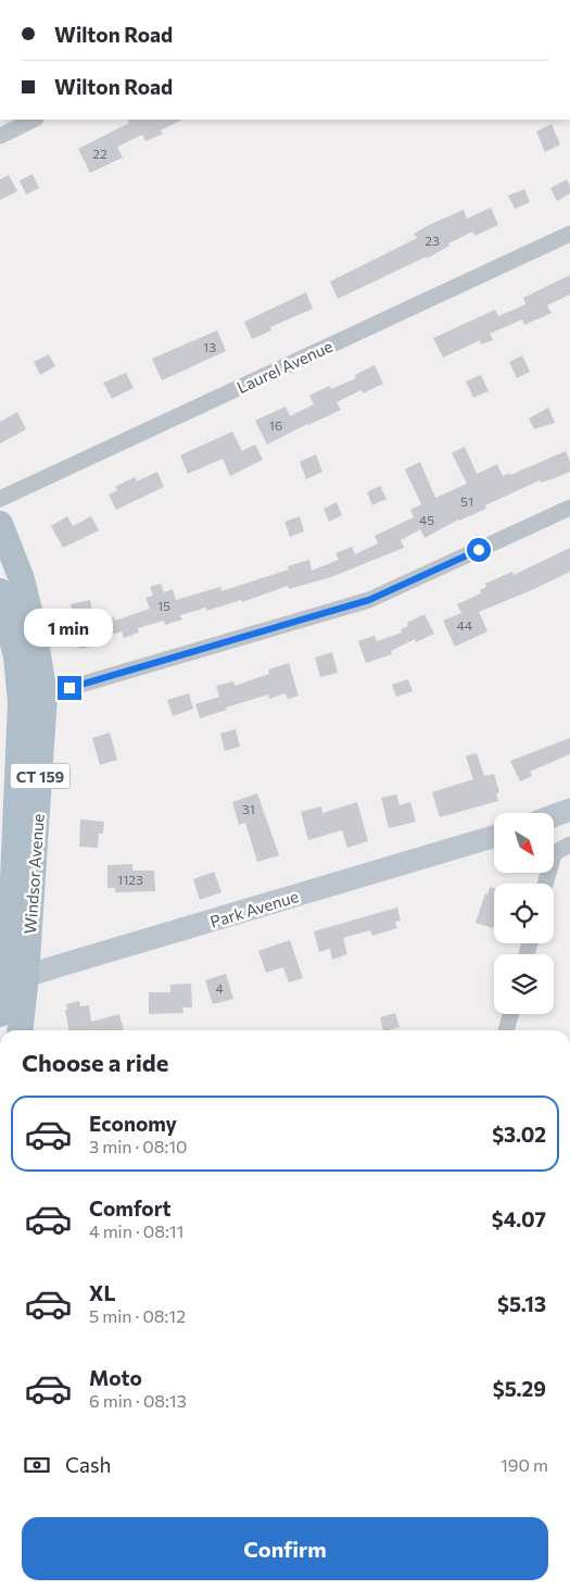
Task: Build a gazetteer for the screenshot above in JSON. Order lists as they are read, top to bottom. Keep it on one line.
{"streets":{"main road":["CT 159","Windsor Avenue","Park Avenue"],"street":["Laurel Avenue"]},"crossings":[["Windsor Avenue","Park Avenue"]],"house_numbers":["22","23","13","16","51","45","15","44","31","1123","4"],"north":"bottom right","page":{"banner":["Wilton Road","Wilton Road"],"bubble":"1 min","heading":"Choose a ride","list":[{"name":"Economy","note":"3 min · 08:10","value":"$3.02"},{"name":"Comfort","note":"4 min · 08:11","value":"$4.07"},{"name":"XL","note":"5 min · 08:12","value":"$5.13"},{"name":"Moto","note":"6 min · 08:13","value":"$5.29"}],"pay":["Cash","190 m"],"buttons":"Confirm"}}
